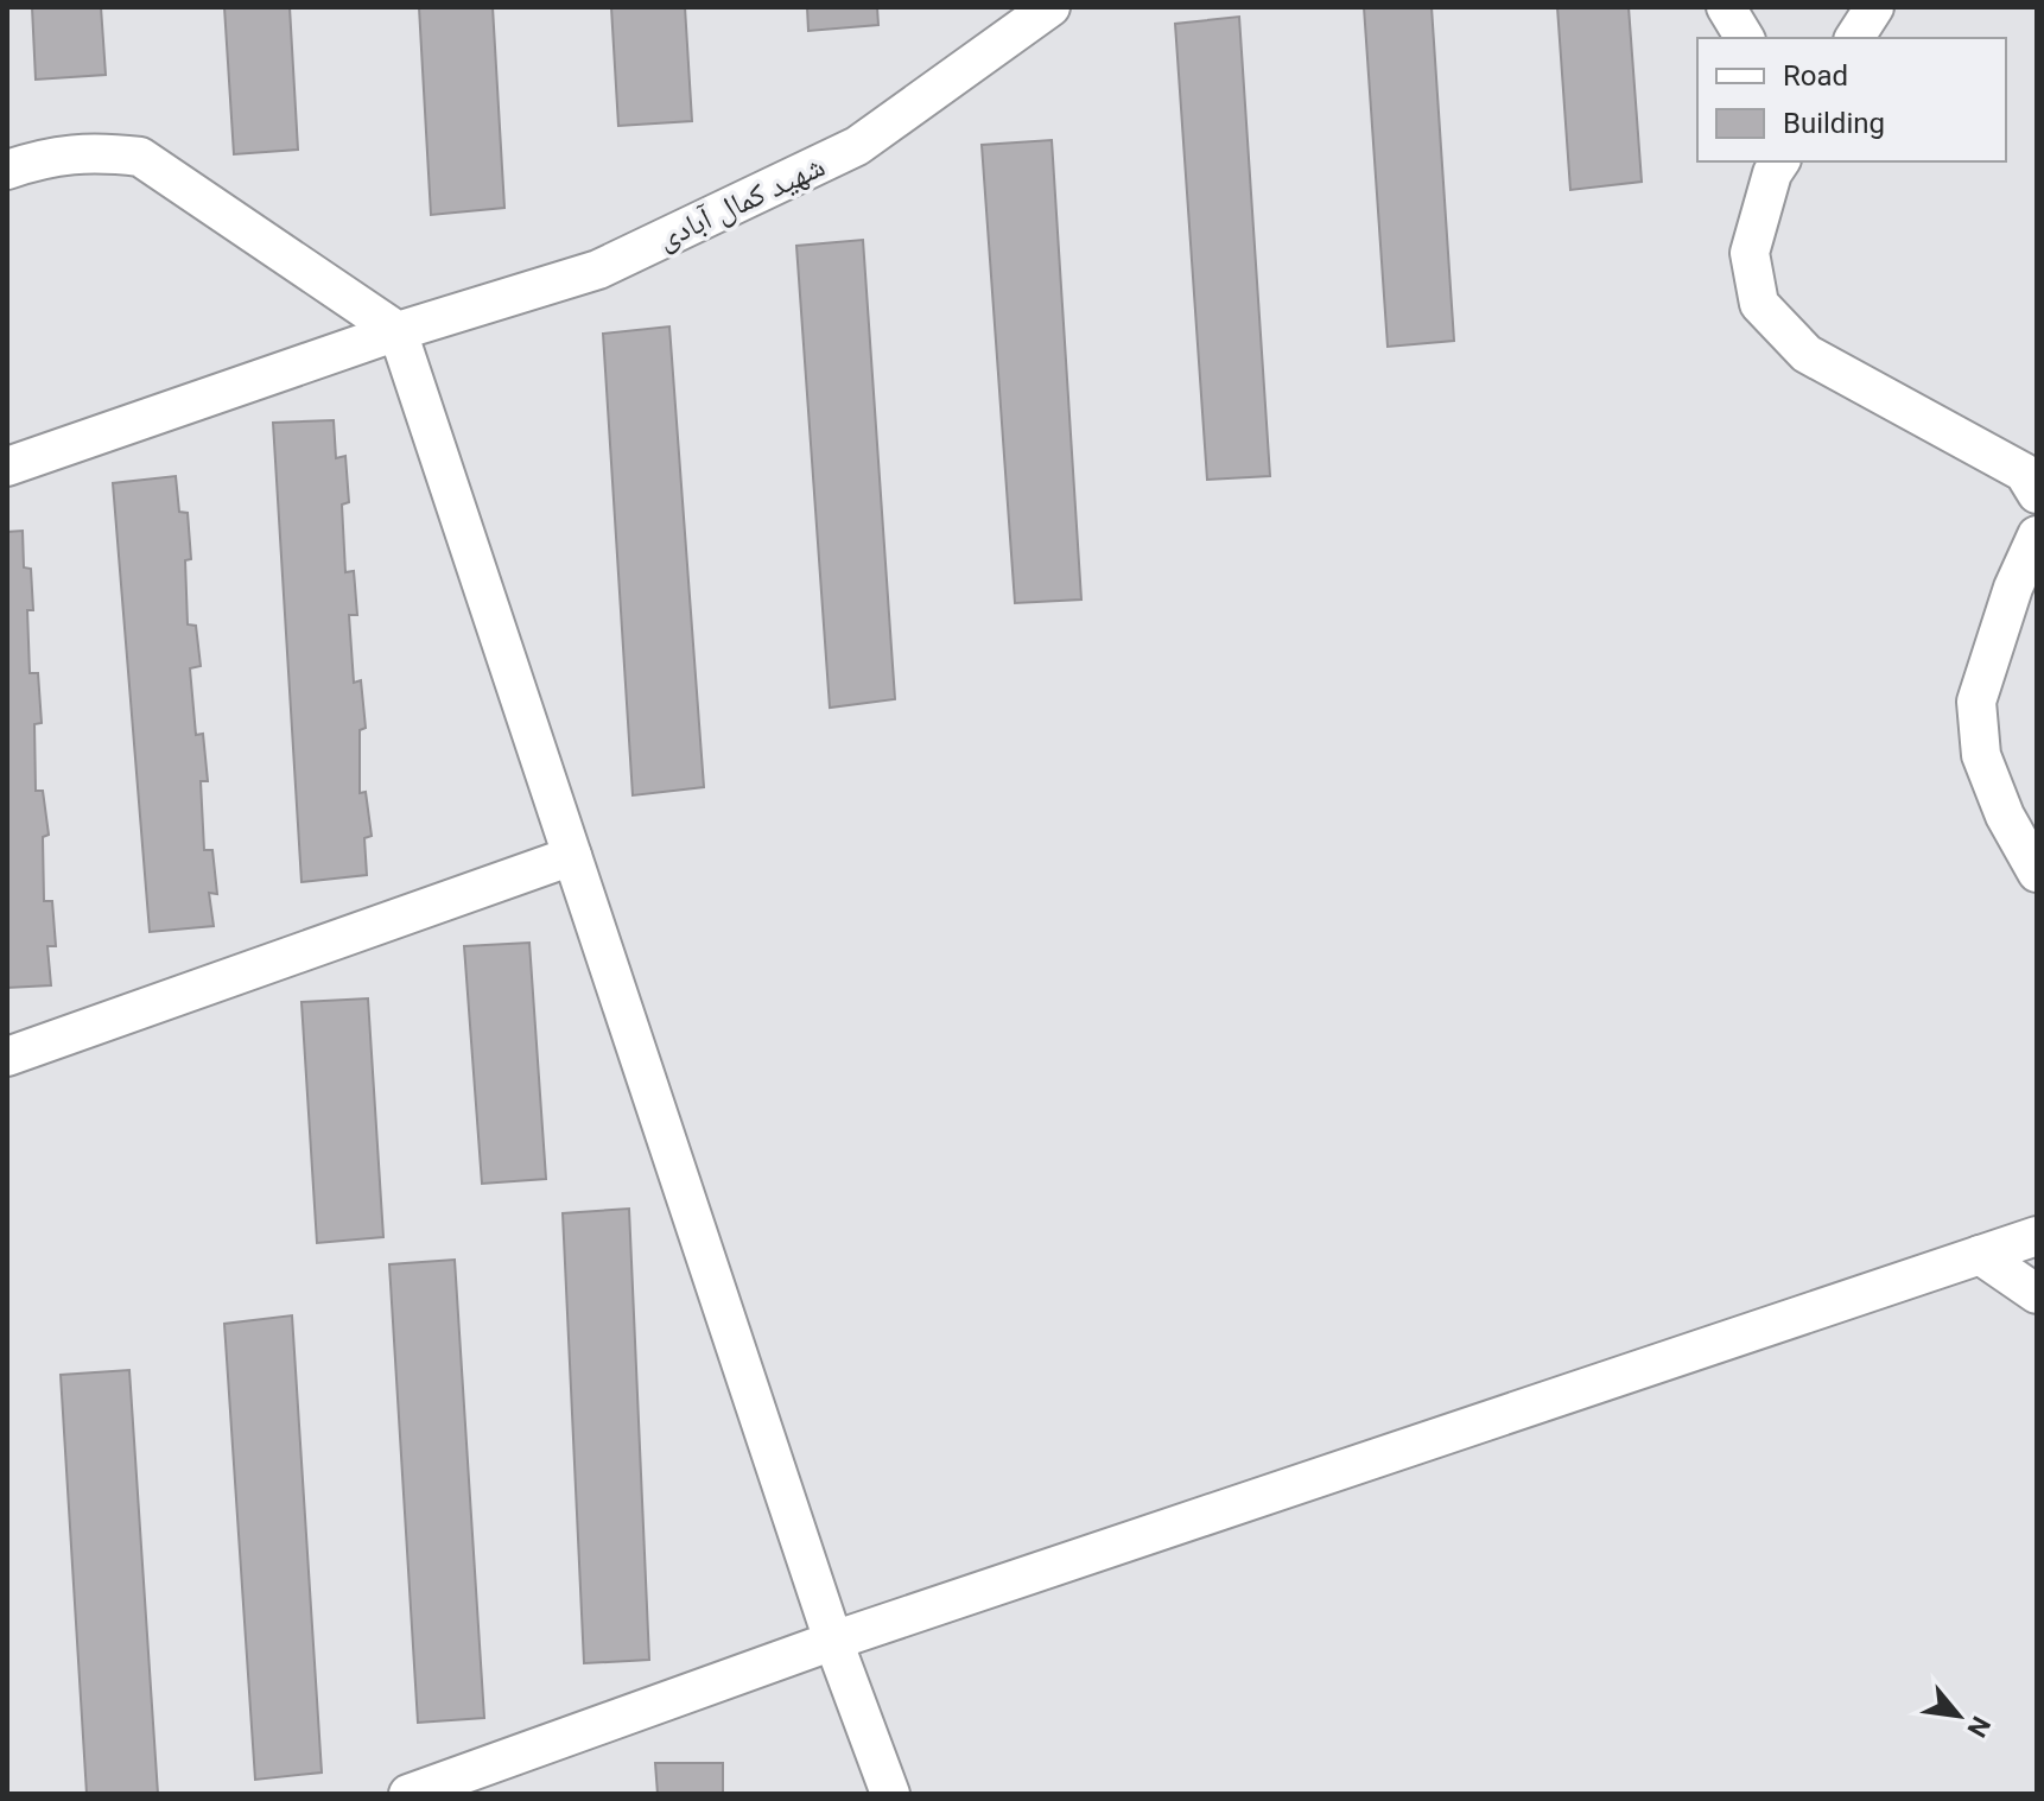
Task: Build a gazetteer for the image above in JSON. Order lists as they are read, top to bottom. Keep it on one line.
{"streets":{"street":["شهید کمال آبادی"]},"legend":["Road","Building"],"north":"bottom right"}
